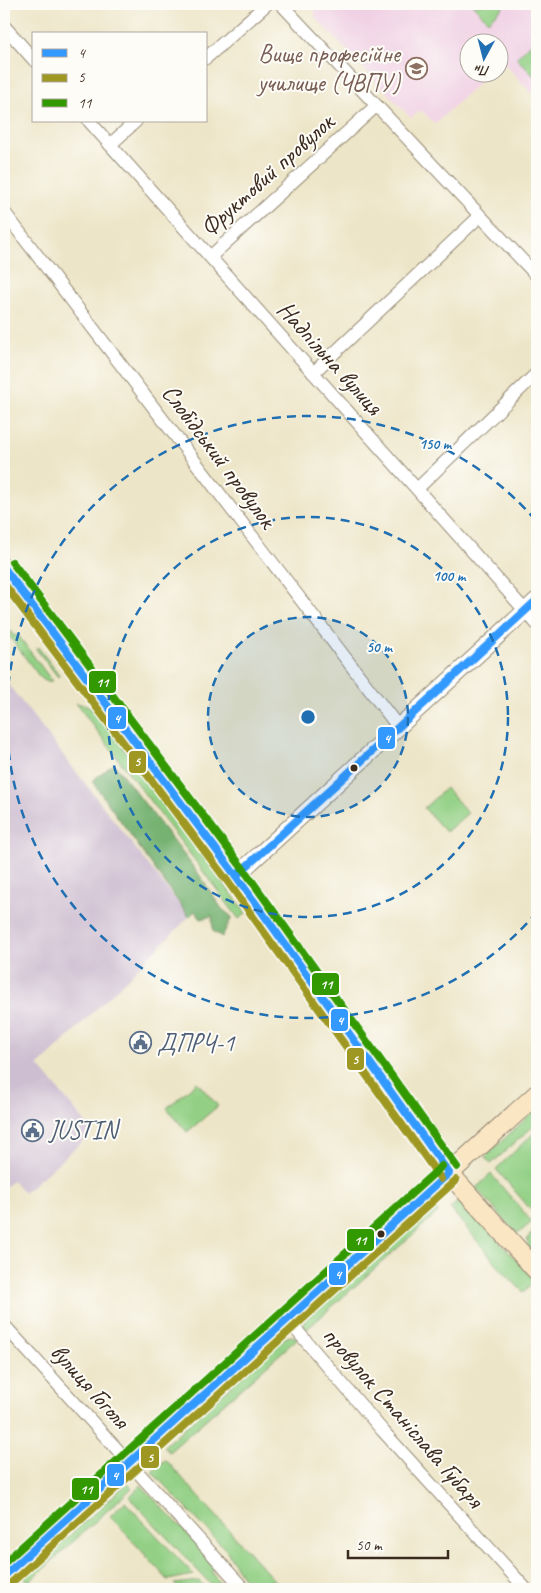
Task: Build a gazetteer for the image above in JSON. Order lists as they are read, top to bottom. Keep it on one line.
{"streets":{"street":["Фруктовий провулок","Надпільна вулиця","Слобідський провулок","вулиця Гоголя","провулок Станіслава Губаря"]},"crossings":[["Фруктовий провулок","Надпільна вулиця"]],"places":{"school or university":["Вище професійне училище (ЧВПУ)"],"public building":["ДПРЧ-1","JUSTIN"]},"lines":["transit line 11","transit line 4","transit line 5"],"legend":["4","5","11"],"scale_bar":"50 m","north":"bottom","rings":["150 m","100 m","50 m"]}
